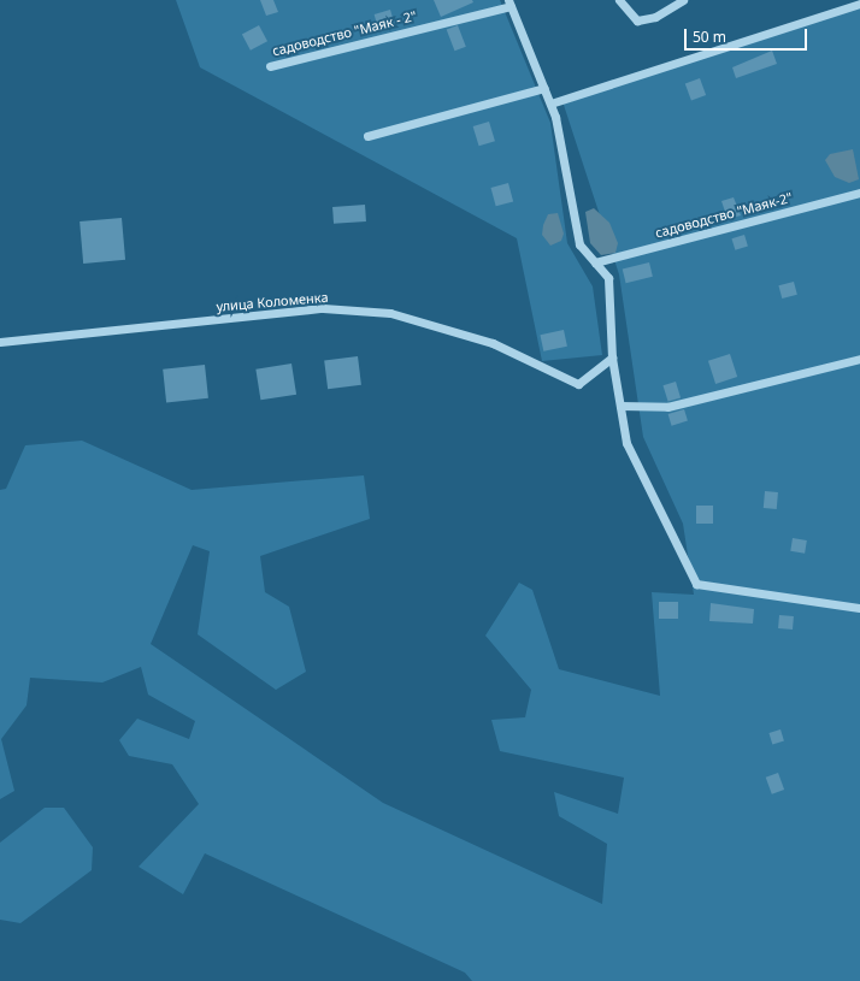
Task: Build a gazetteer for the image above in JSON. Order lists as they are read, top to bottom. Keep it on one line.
{"streets":{"street":["садоводство \"Маяк - 2\"","садоводство \"Маяк-2\"","улица Коломенка"]},"scale_bar":"50 m"}
